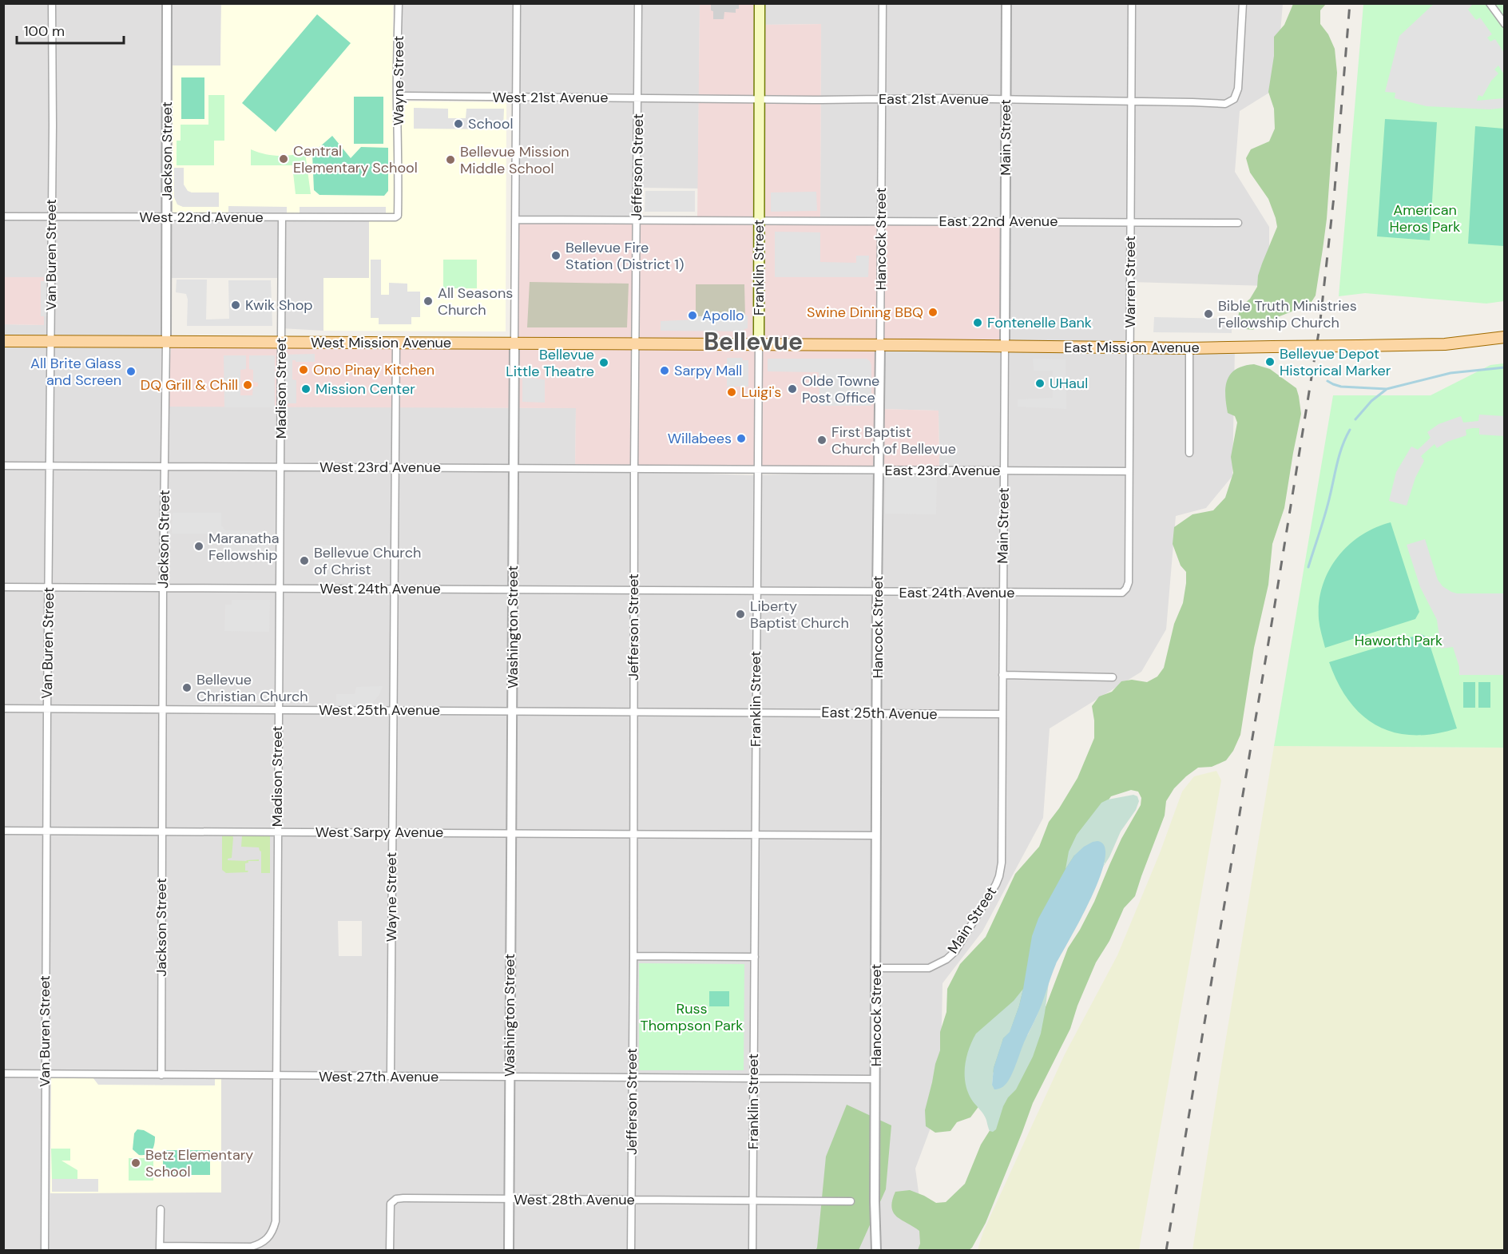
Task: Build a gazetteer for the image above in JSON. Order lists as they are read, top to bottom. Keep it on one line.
{"streets":{"main road":["Franklin Street","West Mission Avenue","East Mission Avenue"],"street":["Wayne Street","West 21st Avenue","East 21st Avenue","Main Street","Jackson Street","Jefferson Street","West 22nd Avenue","East 22nd Avenue","Hancock Street","Van Buren Street","Warren Street","Madison Street","West 23rd Avenue","East 23rd Avenue","West 24th Avenue","East 24th Avenue","Washington Street","West 25th Avenue","East 25th Avenue","West Sarpy Avenue","West 27th Avenue","West 28th Avenue"]},"crossings":[["Wayne Street","West 21st Avenue"],["Wayne Street","West 22nd Avenue"],["Wayne Street","West Mission Avenue"],["Wayne Street","West 23rd Avenue"],["Wayne Street","West 24th Avenue"],["Wayne Street","West 25th Avenue"],["Wayne Street","West Sarpy Avenue"],["Wayne Street","West 27th Avenue"],["West 21st Avenue","East 21st Avenue"],["West 21st Avenue","Jefferson Street"],["West 21st Avenue","Franklin Street"],["West 21st Avenue","Washington Street"],["East 21st Avenue","Main Street"],["East 21st Avenue","Hancock Street"],["East 21st Avenue","Franklin Street"],["East 21st Avenue","Warren Street"],["Main Street","East 22nd Avenue"],["Main Street","Hancock Street"],["Main Street","East Mission Avenue"],["Main Street","East 23rd Avenue"],["Main Street","East 24th Avenue"],["Main Street","East 25th Avenue"],["Jackson Street","West 22nd Avenue"],["Jackson Street","West Mission Avenue"],["Jackson Street","West 23rd Avenue"],["Jackson Street","West 24th Avenue"],["Jackson Street","West 25th Avenue"],["Jackson Street","West Sarpy Avenue"],["Jackson Street","West 27th Avenue"],["Jefferson Street","West Mission Avenue"],["Jefferson Street","West 23rd Avenue"],["Jefferson Street","West 24th Avenue"],["Jefferson Street","West 25th Avenue"],["Jefferson Street","West Sarpy Avenue"],["Jefferson Street","West 27th Avenue"],["Jefferson Street","West 28th Avenue"],["West 22nd Avenue","Van Buren Street"],["West 22nd Avenue","Madison Street"],["East 22nd Avenue","Hancock Street"],["East 22nd Avenue","Franklin Street"],["East 22nd Avenue","Warren Street"],["Hancock Street","East Mission Avenue"],["Hancock Street","East 23rd Avenue"],["Hancock Street","East 24th Avenue"],["Hancock Street","East 25th Avenue"],["Hancock Street","West Sarpy Avenue"],["Hancock Street","West 27th Avenue"],["Van Buren Street","West Mission Avenue"],["Van Buren Street","West 23rd Avenue"],["Van Buren Street","West 24th Avenue"],["Van Buren Street","West 25th Avenue"],["Van Buren Street","West Sarpy Avenue"],["Van Buren Street","West 27th Avenue"],["Franklin Street","West Mission Avenue"],["Franklin Street","East Mission Avenue"],["Franklin Street","West 23rd Avenue"],["Franklin Street","East 23rd Avenue"],["Franklin Street","West 24th Avenue"],["Franklin Street","East 24th Avenue"],["Franklin Street","West 25th Avenue"],["Franklin Street","East 25th Avenue"],["Franklin Street","West Sarpy Avenue"],["Franklin Street","West 27th Avenue"],["Franklin Street","West 28th Avenue"],["Warren Street","East Mission Avenue"],["Warren Street","East 23rd Avenue"],["Warren Street","East 24th Avenue"],["West Mission Avenue","East Mission Avenue"],["West Mission Avenue","Madison Street"],["West Mission Avenue","Washington Street"],["Madison Street","West 23rd Avenue"],["Madison Street","West 24th Avenue"],["Madison Street","West 25th Avenue"],["Madison Street","West Sarpy Avenue"],["Madison Street","West 27th Avenue"],["West 23rd Avenue","East 23rd Avenue"],["West 23rd Avenue","Washington Street"],["West 24th Avenue","East 24th Avenue"],["West 24th Avenue","Washington Street"],["Washington Street","West 25th Avenue"],["Washington Street","West Sarpy Avenue"],["Washington Street","West 27th Avenue"],["Washington Street","West 28th Avenue"],["West 25th Avenue","East 25th Avenue"]],"districts":["Bellevue"],"parks":["American Heros Park","Haworth Park","Russ Thompson Park"],"places":["School","Central Elementary School","Bellevue Mission Middle School","Bellevue Fire Station (District 1)","All Seasons Church","Kwik Shop","Swine Dining BBQ","Bible Truth Ministries Fellowship Church","Apollo","Fontenelle Bank","Bellevue Depot Historical Marker","Bellevue Little Theatre","Ono Pinay Kitchen","Sarpy Mall","All Brite Glass and Screen","UHaul","DQ Grill & Chill","Mission Center","Olde Towne Post Office","Luigi's","Willabees","First Baptist Church of Bellevue","Maranatha Fellowship","Bellevue Church of Christ","Liberty Baptist Church","Bellevue Christian Church","Betz Elementary School"],"scale_bar":"100 m"}
